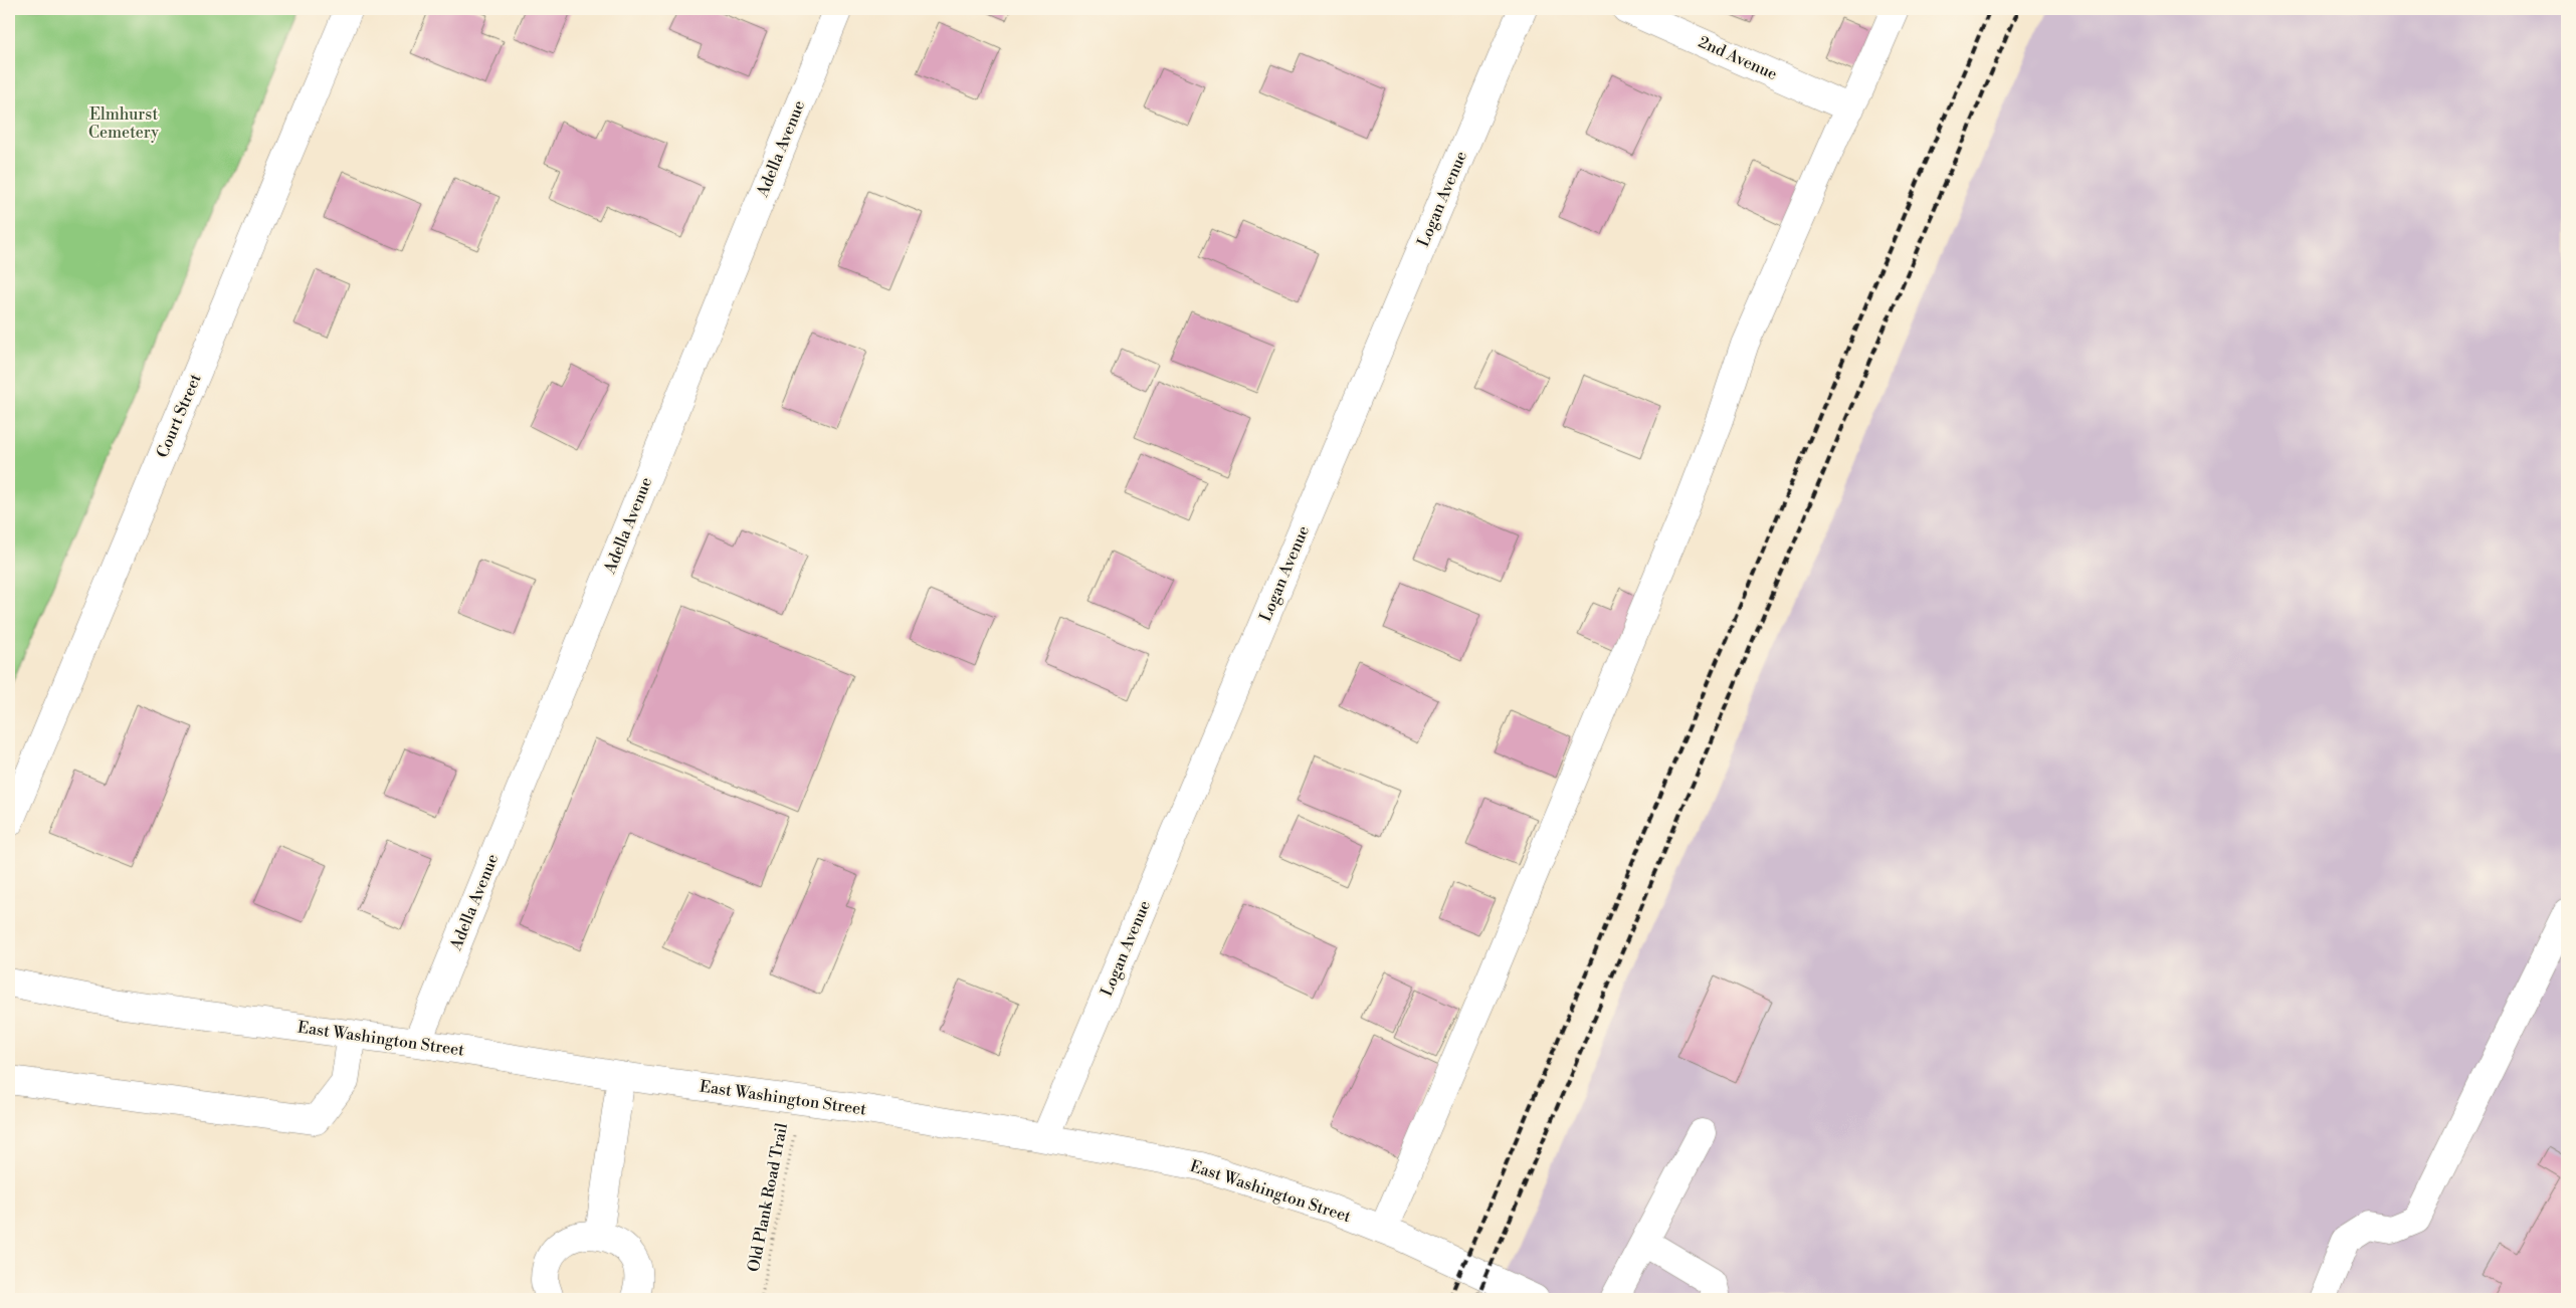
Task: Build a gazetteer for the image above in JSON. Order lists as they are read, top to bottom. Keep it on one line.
{"streets":{"street":["2nd Avenue","Adella Avenue","Logan Avenue","Court Street","East Washington Street"],"path":["Old Plank Road Trail"]},"crossings":[["Adella Avenue","East Washington Street"],["Logan Avenue","East Washington Street"],["East Washington Street","Old Plank Road Trail"]],"parks":["Elmhurst Cemetery"]}
